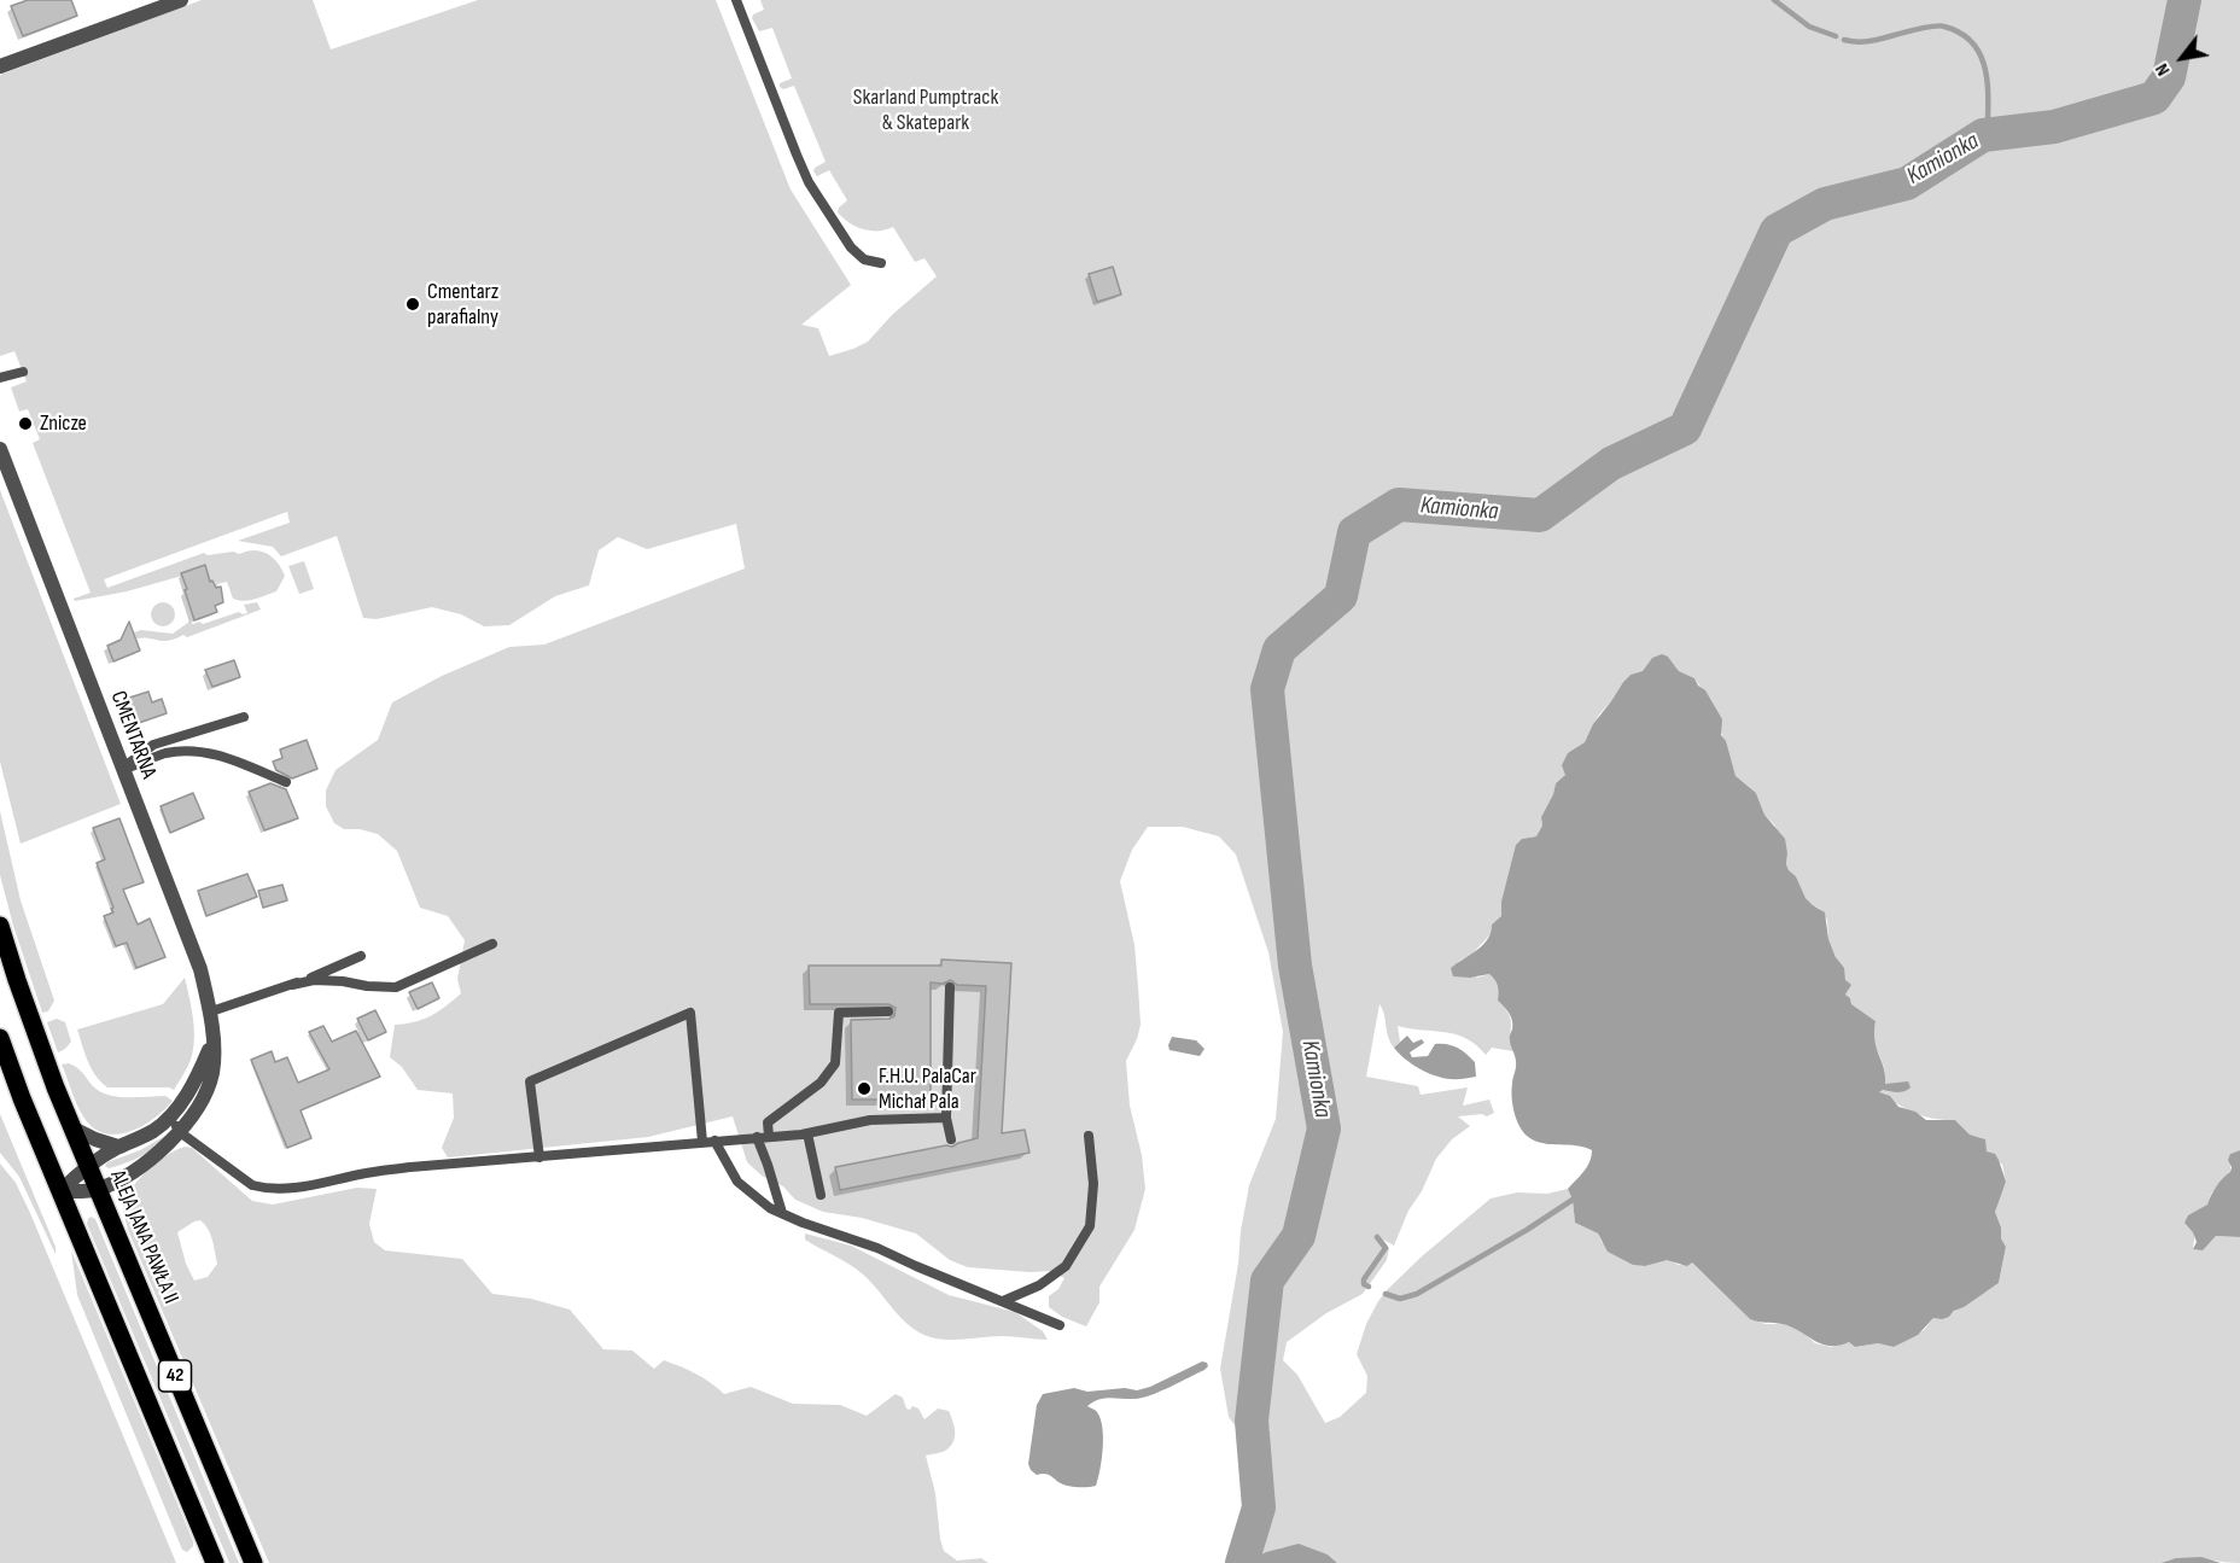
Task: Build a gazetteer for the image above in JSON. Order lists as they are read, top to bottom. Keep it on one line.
{"streets":{"main road":["ALEJA JANA PAWŁA II","42"],"street":["CMENTARNA"]},"crossings":[["CMENTARNA","ALEJA JANA PAWŁA II"],["CMENTARNA","42"]],"water":["Kamionka"],"parks":["Skarland Pumptrack & Skatepark"],"places":["Cmentarz parafialny","Znicze","F.H.U. PalaCar Michał Pala"],"north":"bottom left"}
